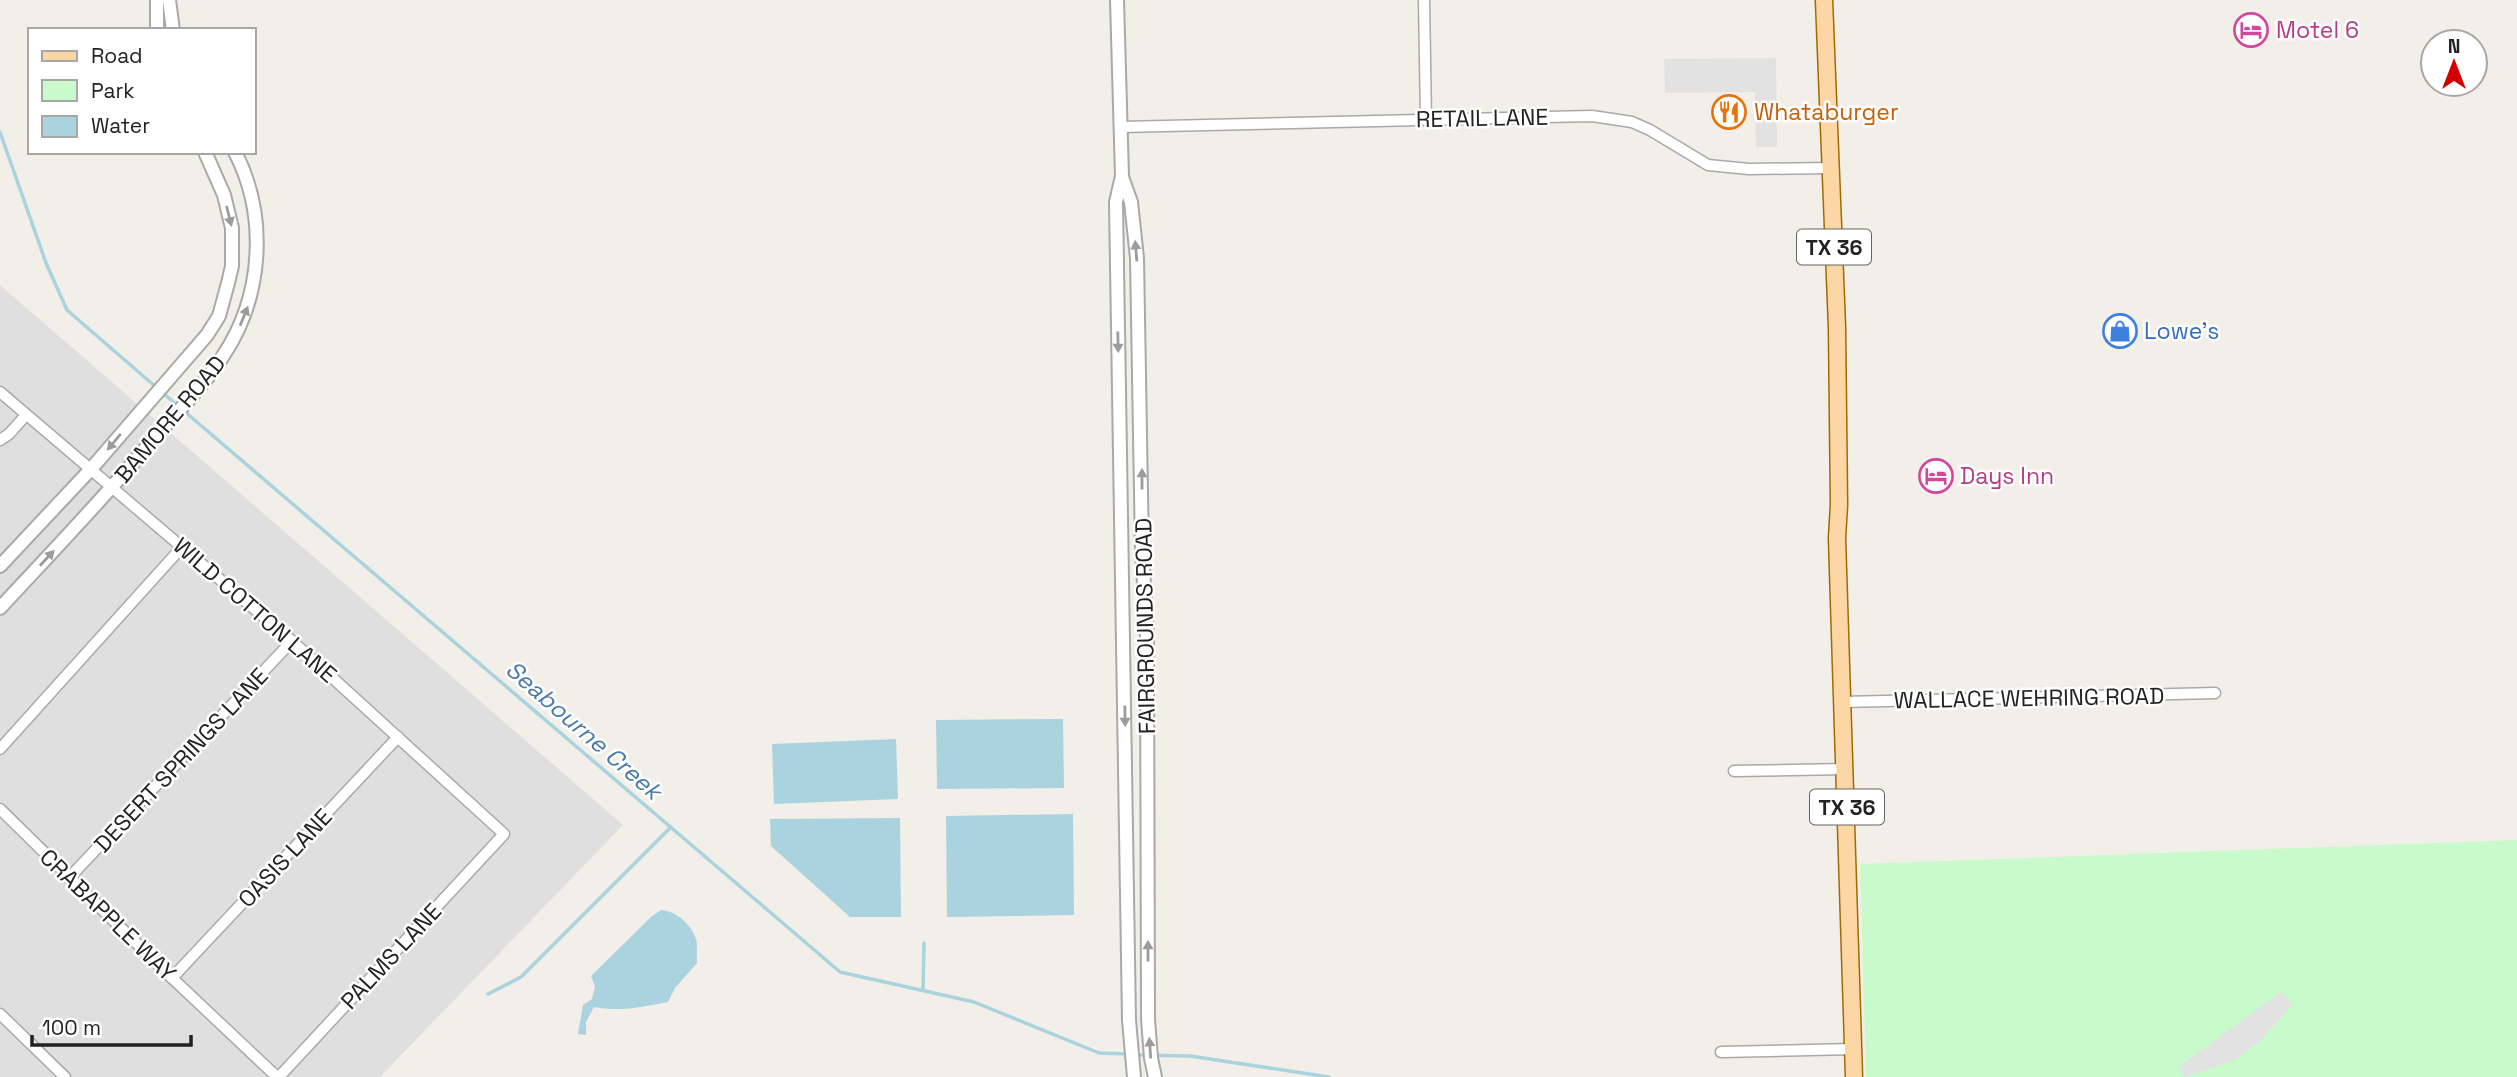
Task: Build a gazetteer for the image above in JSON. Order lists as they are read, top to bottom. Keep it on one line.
{"streets":{"main road":["TX 36"],"street":["RETAIL LANE","BAMORE ROAD","WILD COTTON LANE","FAIRGROUNDS ROAD","WALLACE WEHRING ROAD","DESERT SPRINGS LANE","OASIS LANE","CRABAPPLE WAY","PALMS LANE"]},"crossings":[["RETAIL LANE","TX 36"],["RETAIL LANE","FAIRGROUNDS ROAD"],["TX 36","WALLACE WEHRING ROAD"],["BAMORE ROAD","WILD COTTON LANE"],["WILD COTTON LANE","DESERT SPRINGS LANE"],["WILD COTTON LANE","OASIS LANE"],["WILD COTTON LANE","PALMS LANE"],["DESERT SPRINGS LANE","CRABAPPLE WAY"],["OASIS LANE","CRABAPPLE WAY"],["CRABAPPLE WAY","PALMS LANE"]],"water":["Seabourne Creek"],"places":{"hotel":["Motel 6","Days Inn"],"restaurant":["Whataburger"],"shop":["Lowe's"]},"legend":["Road","Park","Water"],"scale_bar":"100 m","north":"top"}
